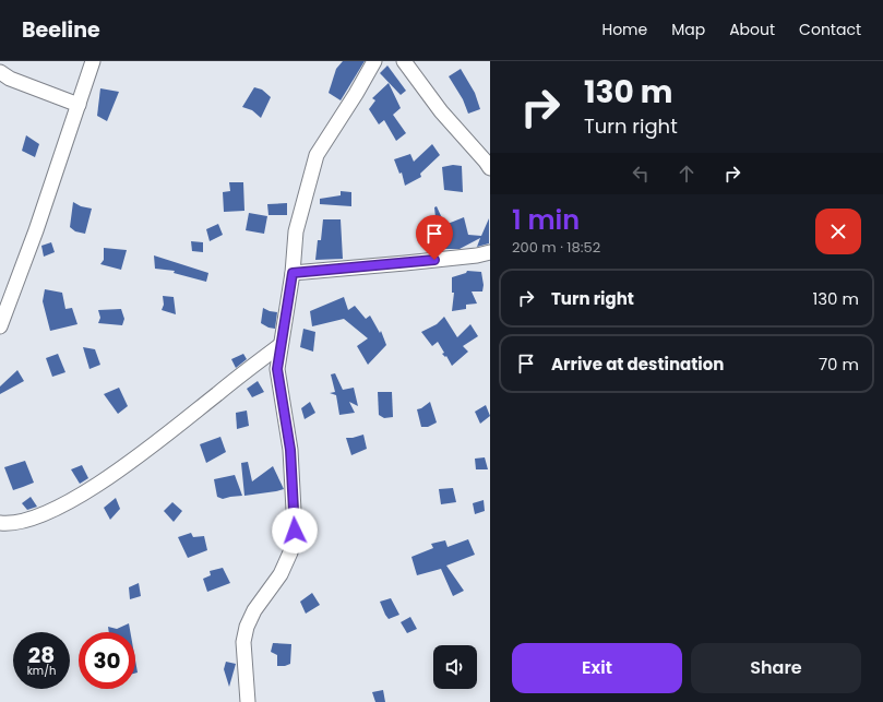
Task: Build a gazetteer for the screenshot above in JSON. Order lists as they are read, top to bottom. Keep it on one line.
{"page":{"header":"Beeline","nav":["Home","Map","About","Contact"],"turn":["130 m","Turn right"],"heading":["1 min","200 m · 18:52"],"list":[{"name":"Turn right","value":"130 m"},{"name":"Arrive at destination","value":"70 m"}],"speed":"28 km/h","limit":"30","buttons":["Exit","Share"]}}
